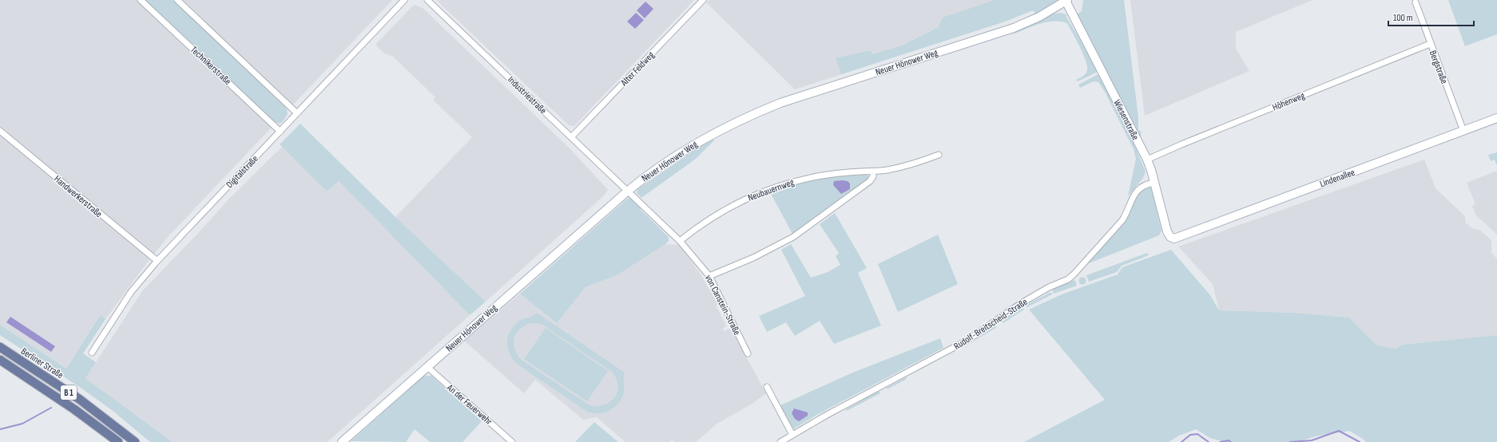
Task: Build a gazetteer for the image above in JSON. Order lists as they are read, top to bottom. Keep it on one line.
{"streets":{"main road":["Neuer Hönower Weg","Wiesenstraße","Lindenallee","Berliner Straße","B 1"],"street":["Technikerstraße","Bergstraße","Alter Feldweg","Industriestraße","Höhenweg","Digitalstraße","Neubauernweg","Handwerkerstraße","von Canstein-Straße","Rudolf-Breitscheid-Straße","An der Feuerwehr"]},"crossings":[["Neuer Hönower Weg","Industriestraße"],["Neuer Hönower Weg","Wiesenstraße"],["Neuer Hönower Weg","von Canstein-Straße"],["Neuer Hönower Weg","An der Feuerwehr"],["Technikerstraße","Digitalstraße"],["Bergstraße","Höhenweg"],["Bergstraße","Lindenallee"],["Alter Feldweg","Industriestraße"],["Industriestraße","von Canstein-Straße"],["Höhenweg","Wiesenstraße"],["Wiesenstraße","Lindenallee"],["Wiesenstraße","Rudolf-Breitscheid-Straße"],["Digitalstraße","Handwerkerstraße"],["Neubauernweg","von Canstein-Straße"]],"scale_bar":"100 m"}
